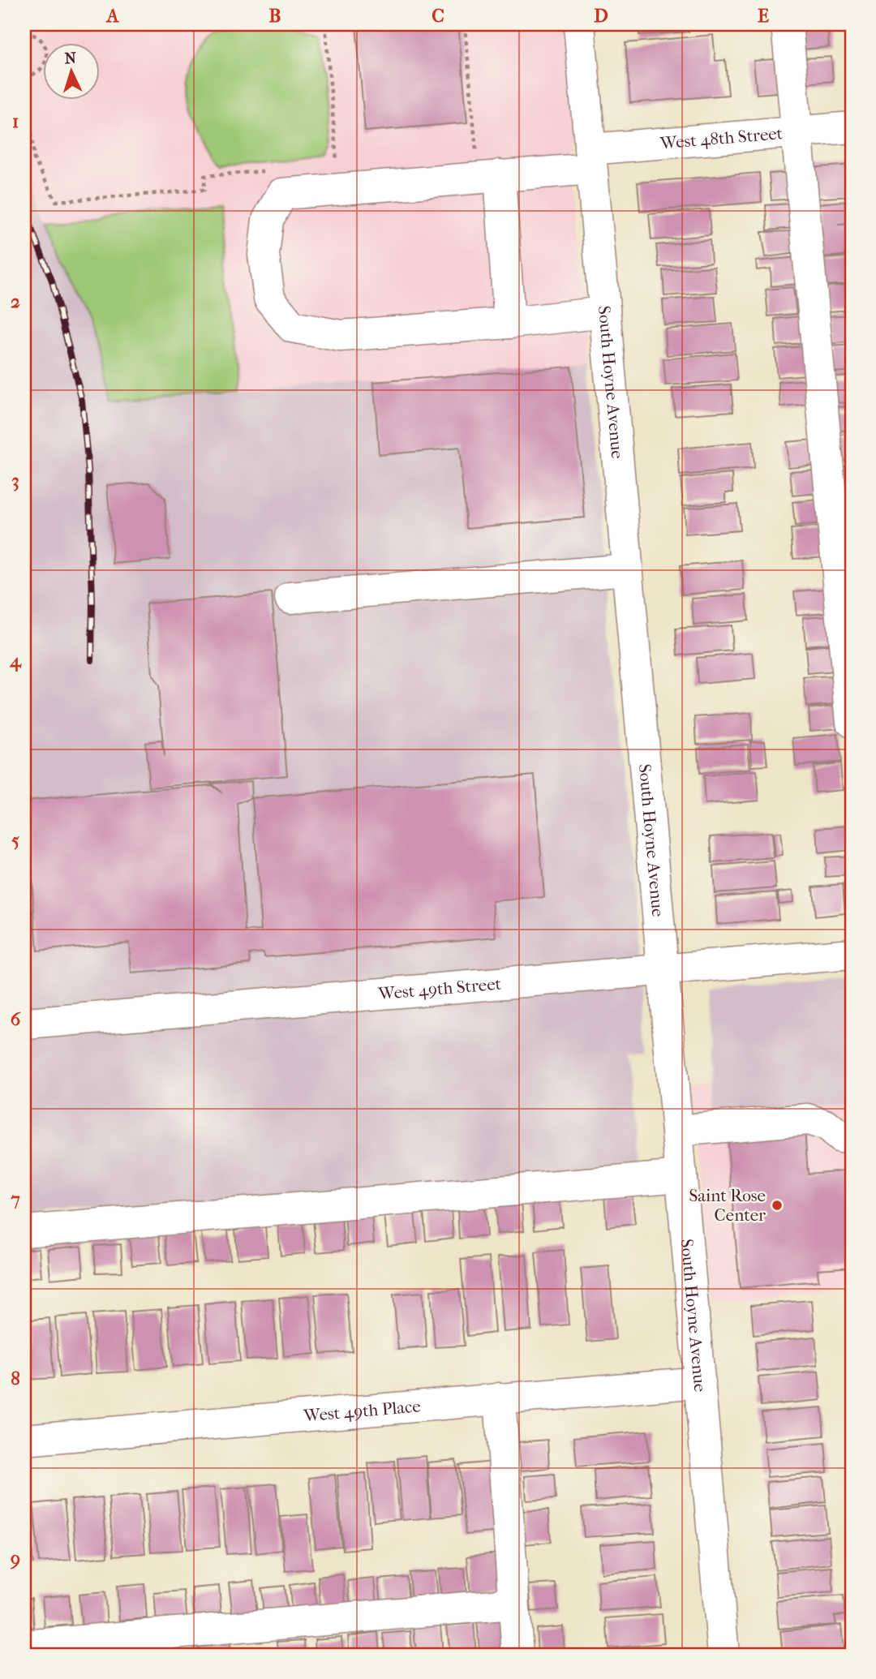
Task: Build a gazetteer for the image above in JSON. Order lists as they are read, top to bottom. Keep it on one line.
{"streets":{"street":["West 48th Street","South Hoyne Avenue","West 49th Street","West 49th Place"]},"crossings":[["West 48th Street","South Hoyne Avenue"],["South Hoyne Avenue","West 49th Street"],["South Hoyne Avenue","West 49th Place"]],"places":["Saint Rose Center"],"north":"top","grid":{"columns":["A","B","C","D","E"],"rows":["1","2","3","4","5","6","7","8","9"]}}
